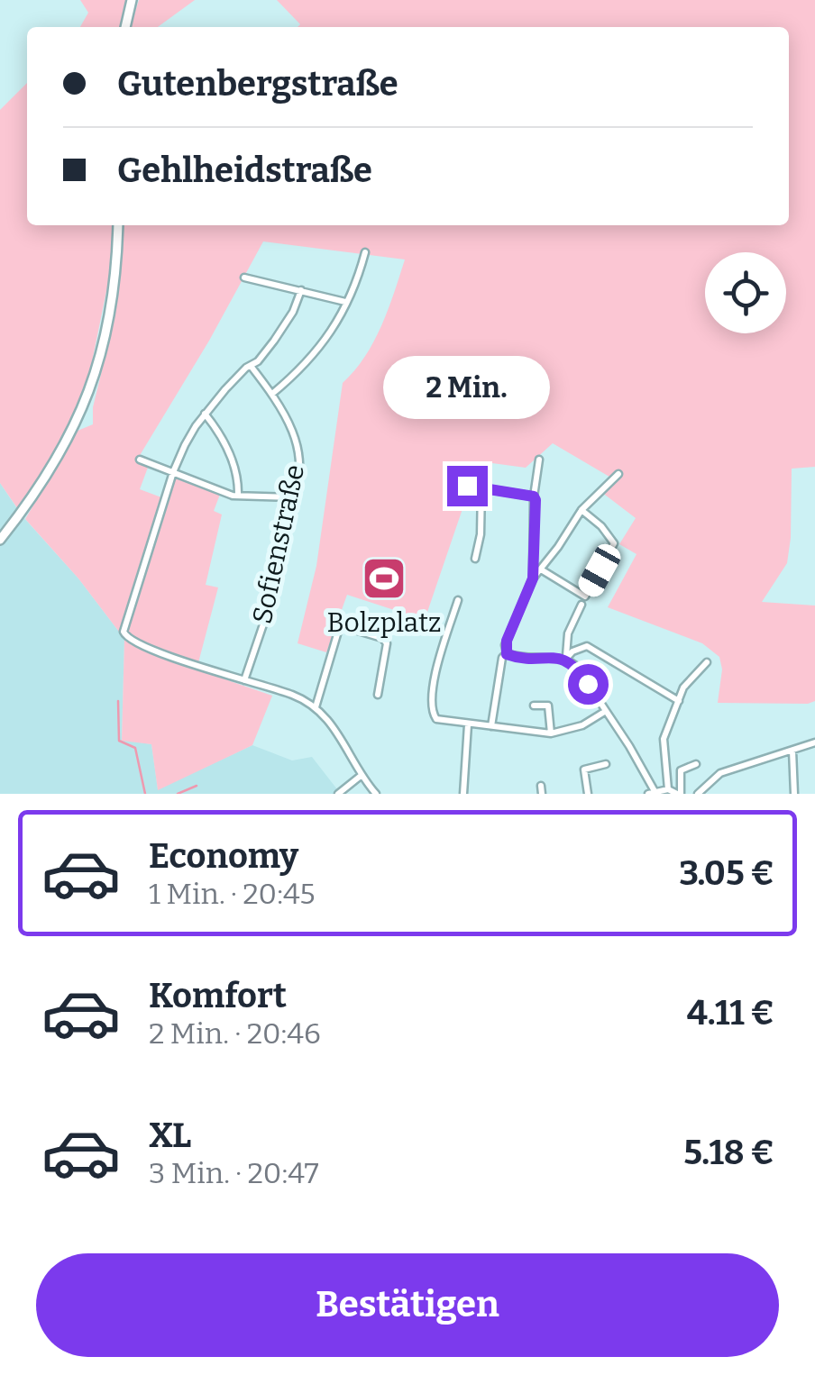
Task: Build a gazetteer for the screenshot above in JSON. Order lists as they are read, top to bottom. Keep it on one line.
{"streets":{"street":["Sofienstraße"]},"places":{"sports":["Bolzplatz"]},"page":{"banner":["Gutenbergstraße","Gehlheidstraße"],"bubble":"2 Min.","list":[{"name":"Economy","note":"1 Min. · 20:45","value":"3.05 €"},{"name":"Komfort","note":"2 Min. · 20:46","value":"4.11 €"},{"name":"XL","note":"3 Min. · 20:47","value":"5.18 €"}],"buttons":"Bestätigen"}}
